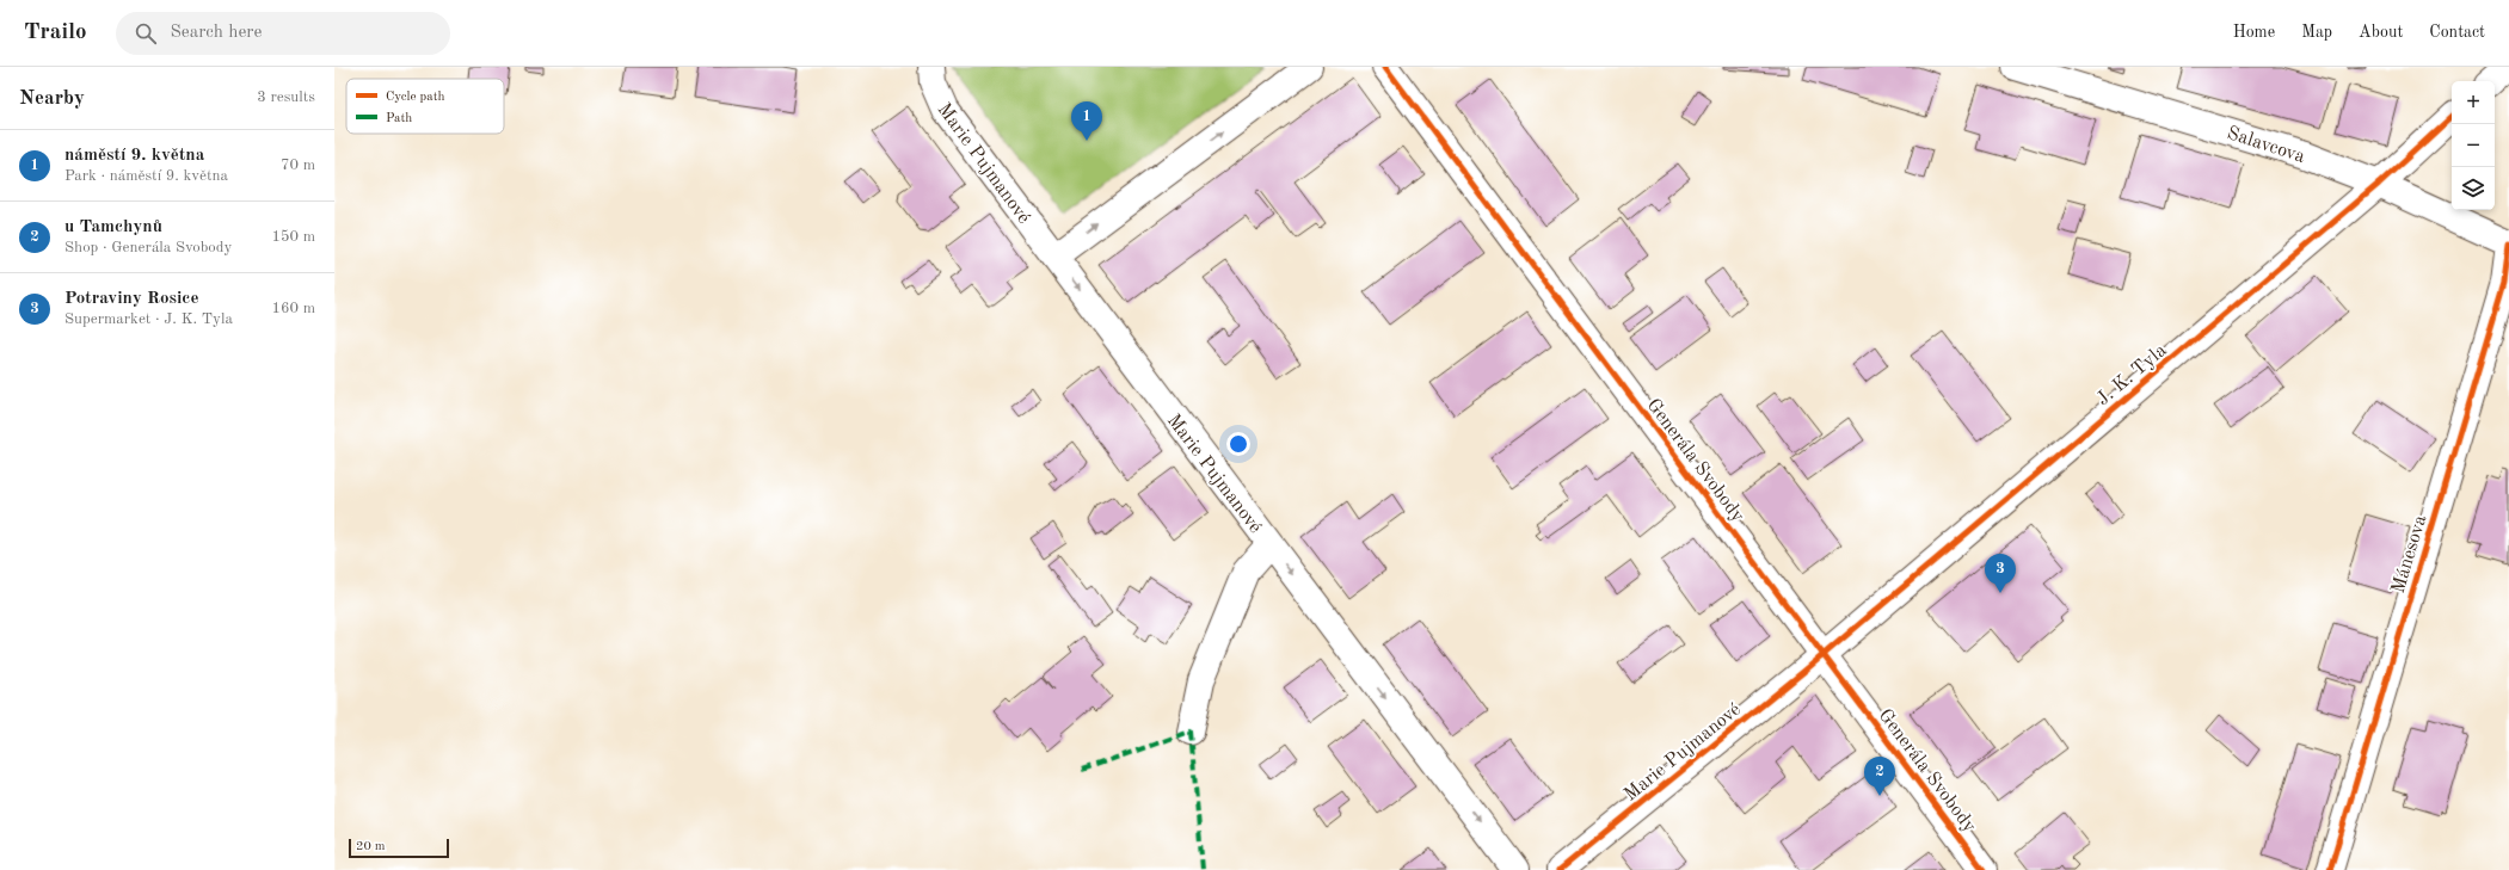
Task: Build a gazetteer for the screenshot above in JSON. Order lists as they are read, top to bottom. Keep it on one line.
{"streets":{"street":["Salavcova","Marie Pujmanové","J. K. Tyla","Generála Svobody","Mánesova"]},"crossings":[["Salavcova","J. K. Tyla"],["Salavcova","Mánesova"],["Marie Pujmanové","J. K. Tyla"],["Marie Pujmanové","Generála Svobody"],["J. K. Tyla","Generála Svobody"]],"one_way":["Marie Pujmanové"],"legend":["Cycle path","Path"],"scale_bar":"20 m","page":{"header":"Trailo","search":"Search here","nav":["Home","Map","About","Contact"],"heading":["Nearby","3 results"],"map_buttons":["+","−"],"pins":["1","3","2"],"list":[{"mark":"1","name":"náměstí 9. května","note":"Park · náměstí 9. května","value":"70 m"},{"mark":"2","name":"u Tamchynů","note":"Shop · Generála Svobody","value":"150 m"},{"mark":"3","name":"Potraviny Rosice","note":"Supermarket · J. K. Tyla","value":"160 m"}],"scale":"20 m"}}
